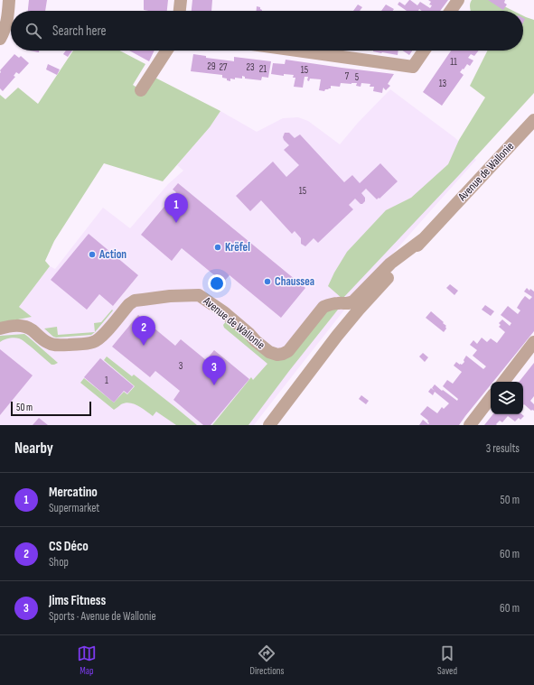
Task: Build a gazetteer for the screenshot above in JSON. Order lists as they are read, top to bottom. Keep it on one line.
{"streets":{"street":["Avenue de Wallonie"]},"places":["Krëfel","Action","Chaussea"],"house_numbers":["11","29","27","23","21","15","7","5","13","15","3","1"],"scale_bar":"50 m","page":{"search":"Search here","pins":["1","2","3"],"scale":"50 m","heading":["Nearby","3 results"],"list":[{"mark":"1","name":"Mercatino","note":"Supermarket","value":"50 m"},{"mark":"2","name":"CS Déco","note":"Shop","value":"60 m"},{"mark":"3","name":"Jims Fitness","note":"Sports · Avenue de Wallonie","value":"60 m"}],"nav":["Map","Directions","Saved"]}}
